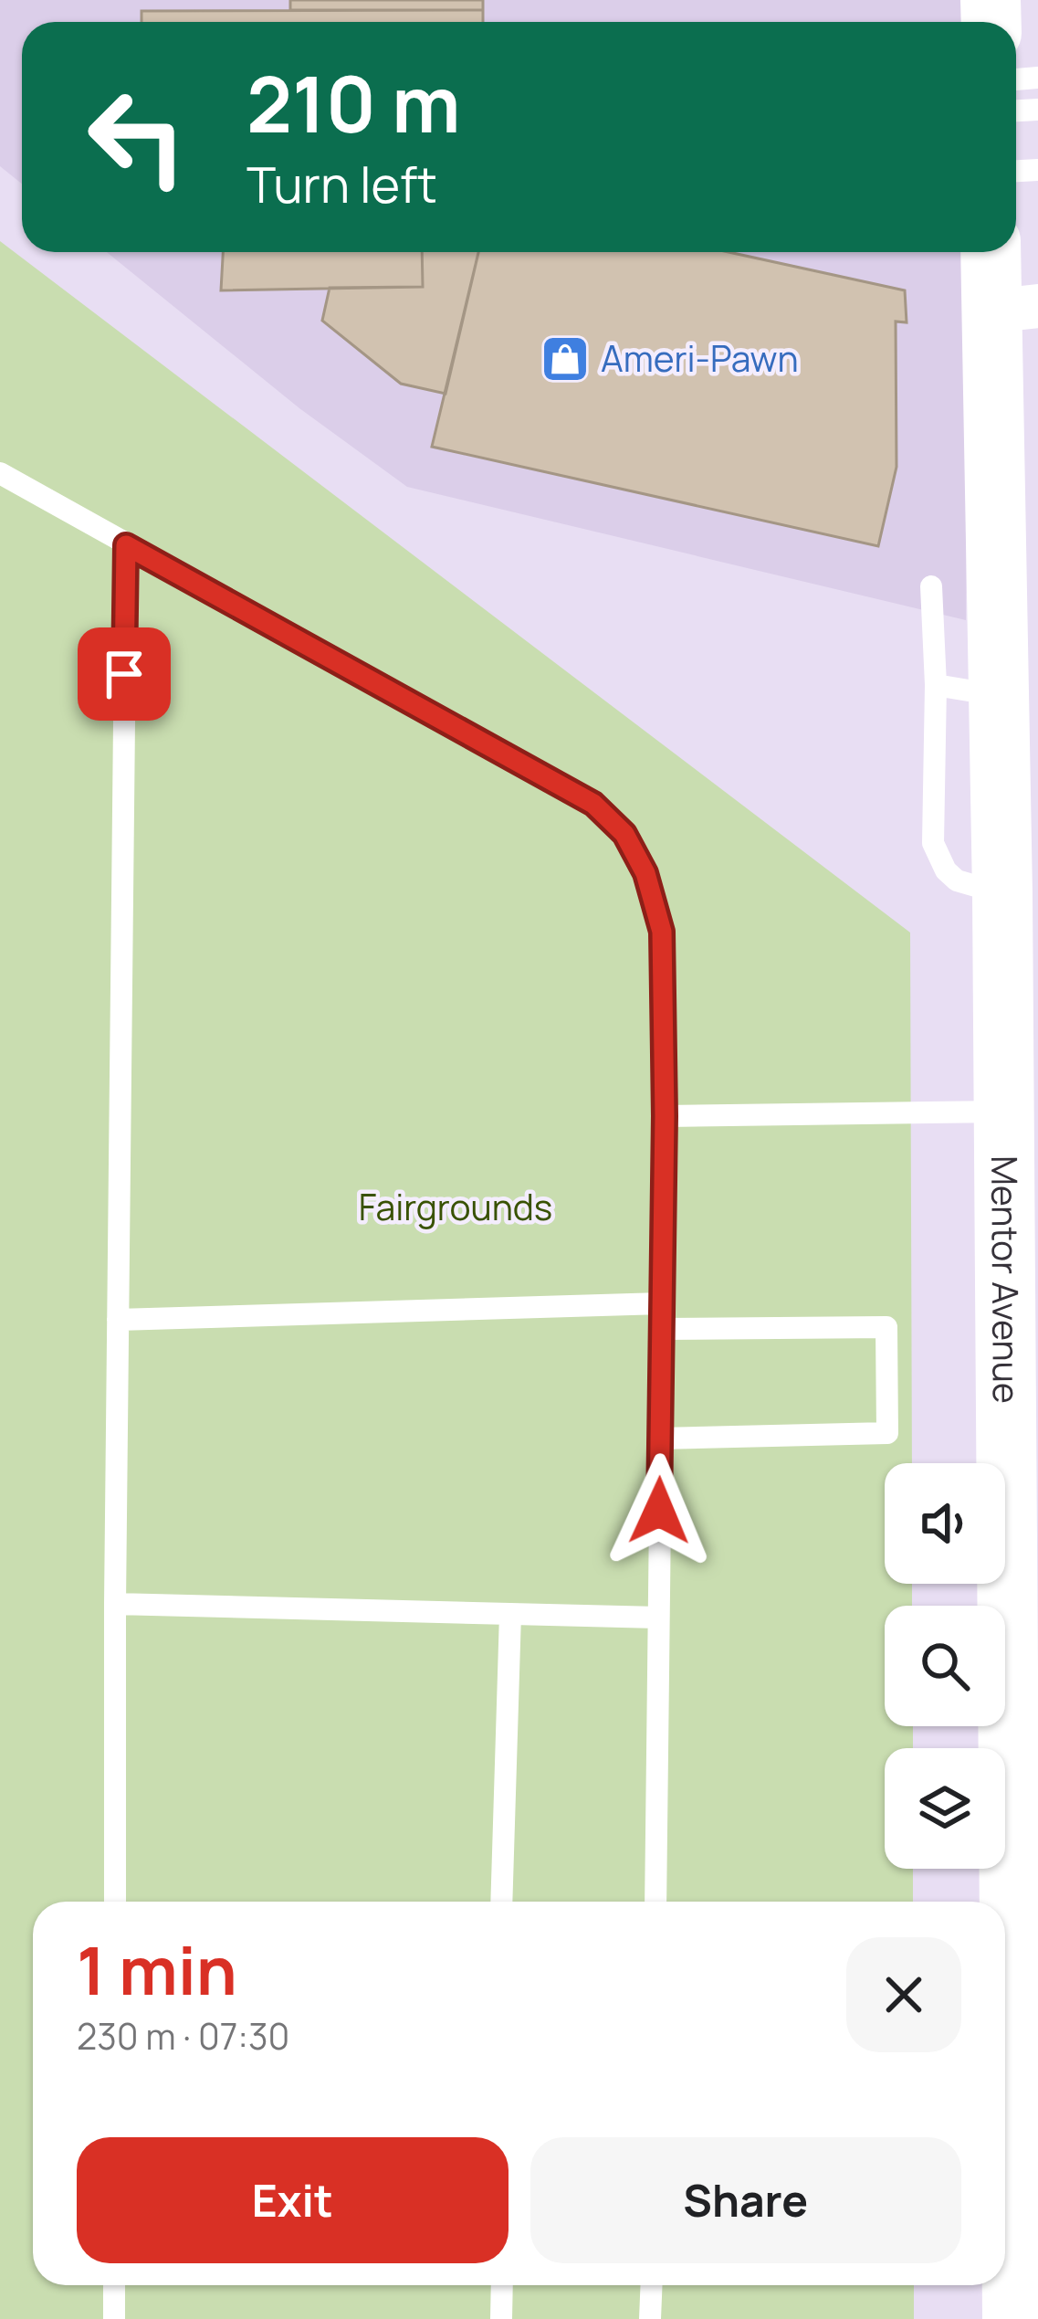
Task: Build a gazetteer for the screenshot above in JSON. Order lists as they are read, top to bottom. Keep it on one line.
{"streets":{"main road":["Mentor Avenue"]},"parks":["Fairgrounds"],"places":{"shop":["Ameri-Pawn"]},"page":{"turn":["210 m","Turn left"],"heading":["1 min","230 m · 07:30"],"buttons":["Exit","Share"]}}
